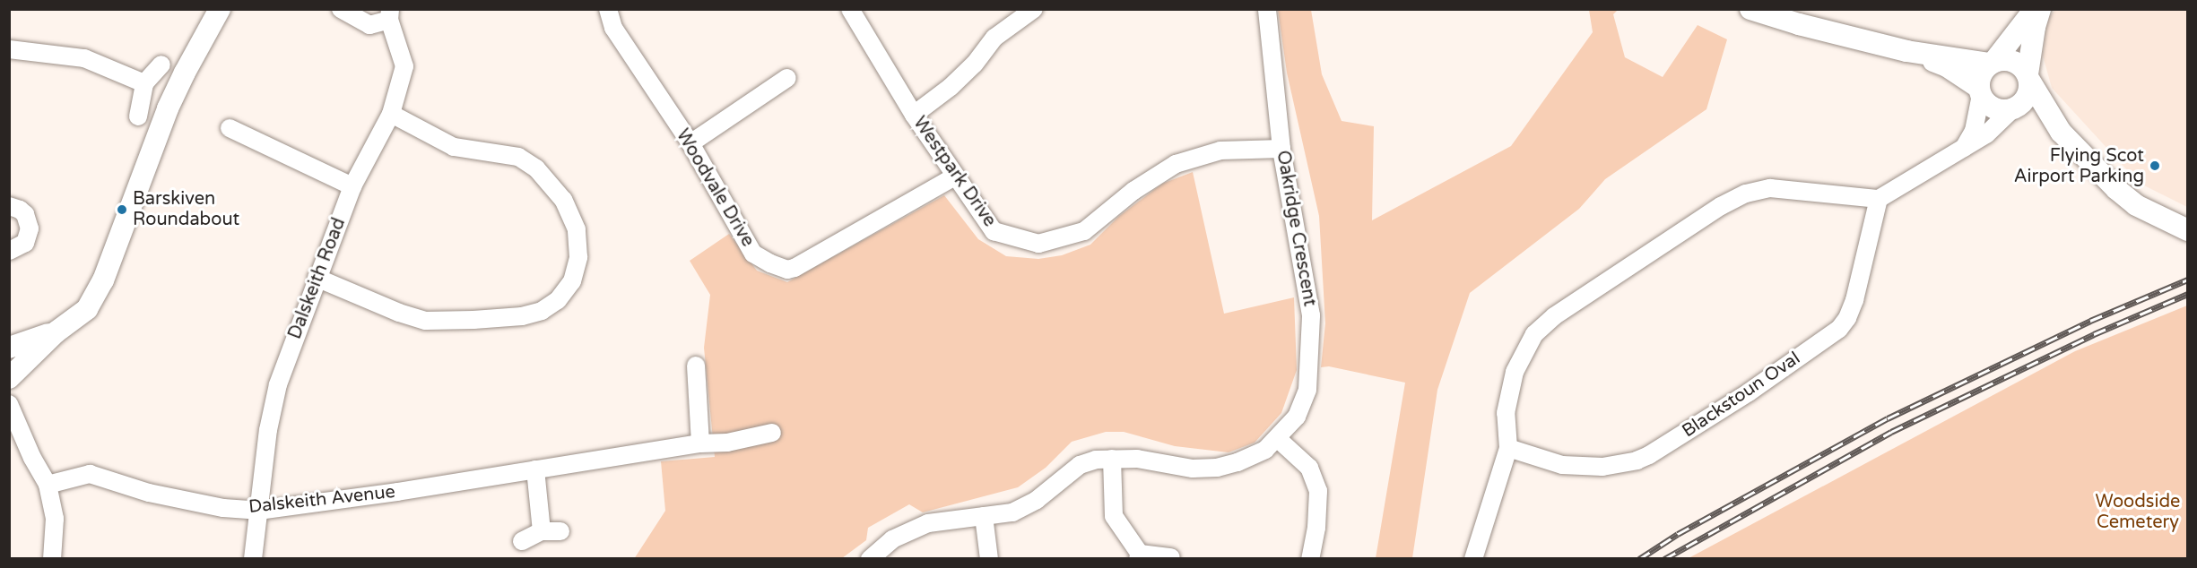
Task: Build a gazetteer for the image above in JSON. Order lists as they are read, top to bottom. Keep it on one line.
{"streets":{"street":["Westpark Drive","Woodvale Drive","Oakridge Crescent","Dalskeith Road","Blackstoun Oval","Dalskeith Avenue"]},"crossings":[["Westpark Drive","Woodvale Drive"],["Westpark Drive","Oakridge Crescent"],["Dalskeith Road","Dalskeith Avenue"]],"parks":["Woodside Cemetery"],"places":["Flying Scot Airport Parking","Barskiven Roundabout"]}
